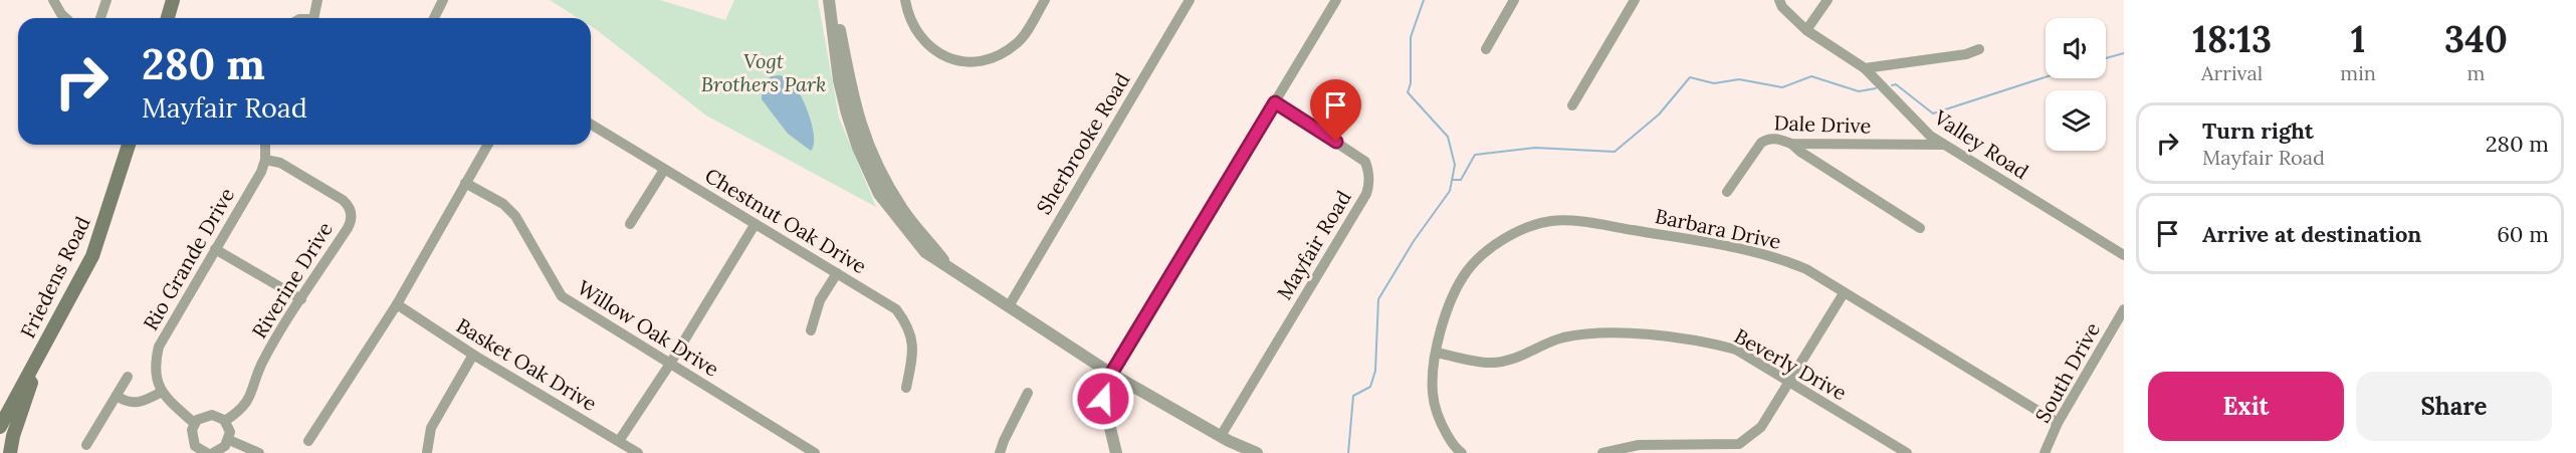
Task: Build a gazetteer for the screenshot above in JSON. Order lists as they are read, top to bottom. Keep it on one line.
{"streets":{"main road":["Friedens Road"],"street":["Dale Drive","Sherbrooke Road","Valley Road","Chestnut Oak Drive","Barbara Drive","Mayfair Road","Rio Grande Drive","Riverine Drive","Willow Oak Drive","Basket Oak Drive","Beverly Drive","South Drive"]},"crossings":[["Dale Drive","Valley Road"],["Barbara Drive","Beverly Drive"],["Barbara Drive","South Drive"],["Rio Grande Drive","Riverine Drive"]],"parks":["Vogt Brothers Park"],"page":{"eta":["18:13","Arrival","1","min","340","m"],"turn":["280 m","Mayfair Road"],"list":[{"name":"Turn right","note":"Mayfair Road","value":"280 m"},{"name":"Arrive at destination","value":"60 m"}],"buttons":["Exit","Share"]}}
